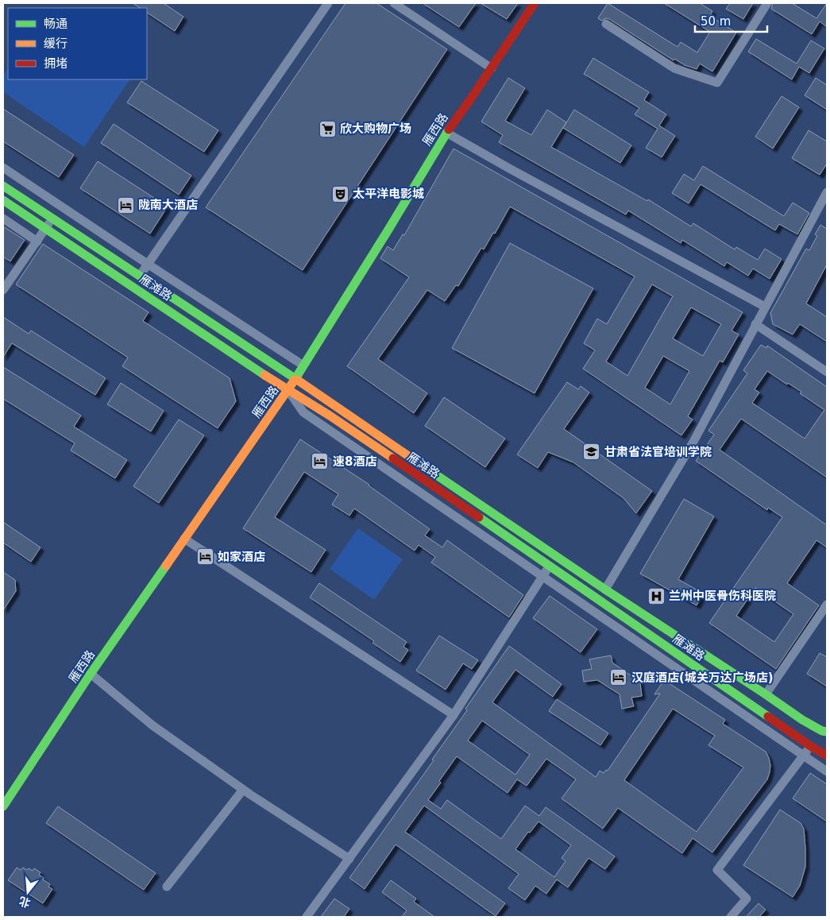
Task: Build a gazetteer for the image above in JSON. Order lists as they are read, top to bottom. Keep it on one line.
{"streets":{"main road":["雁西路","雁滩路"]},"crossings":[["雁西路","雁滩路"]],"places":{"supermarket":["欣大购物广场"],"theatre":["太平洋电影城"],"hotel":["陇南大酒店","速8酒店","如家酒店","汉庭酒店(城关万达广场店)"],"school or university":["甘肃省法官培训学院"],"hospital":["兰州中医骨伤科医院"]},"legend":["畅通","缓行","拥堵"],"scale_bar":"50 m","north":"bottom"}
